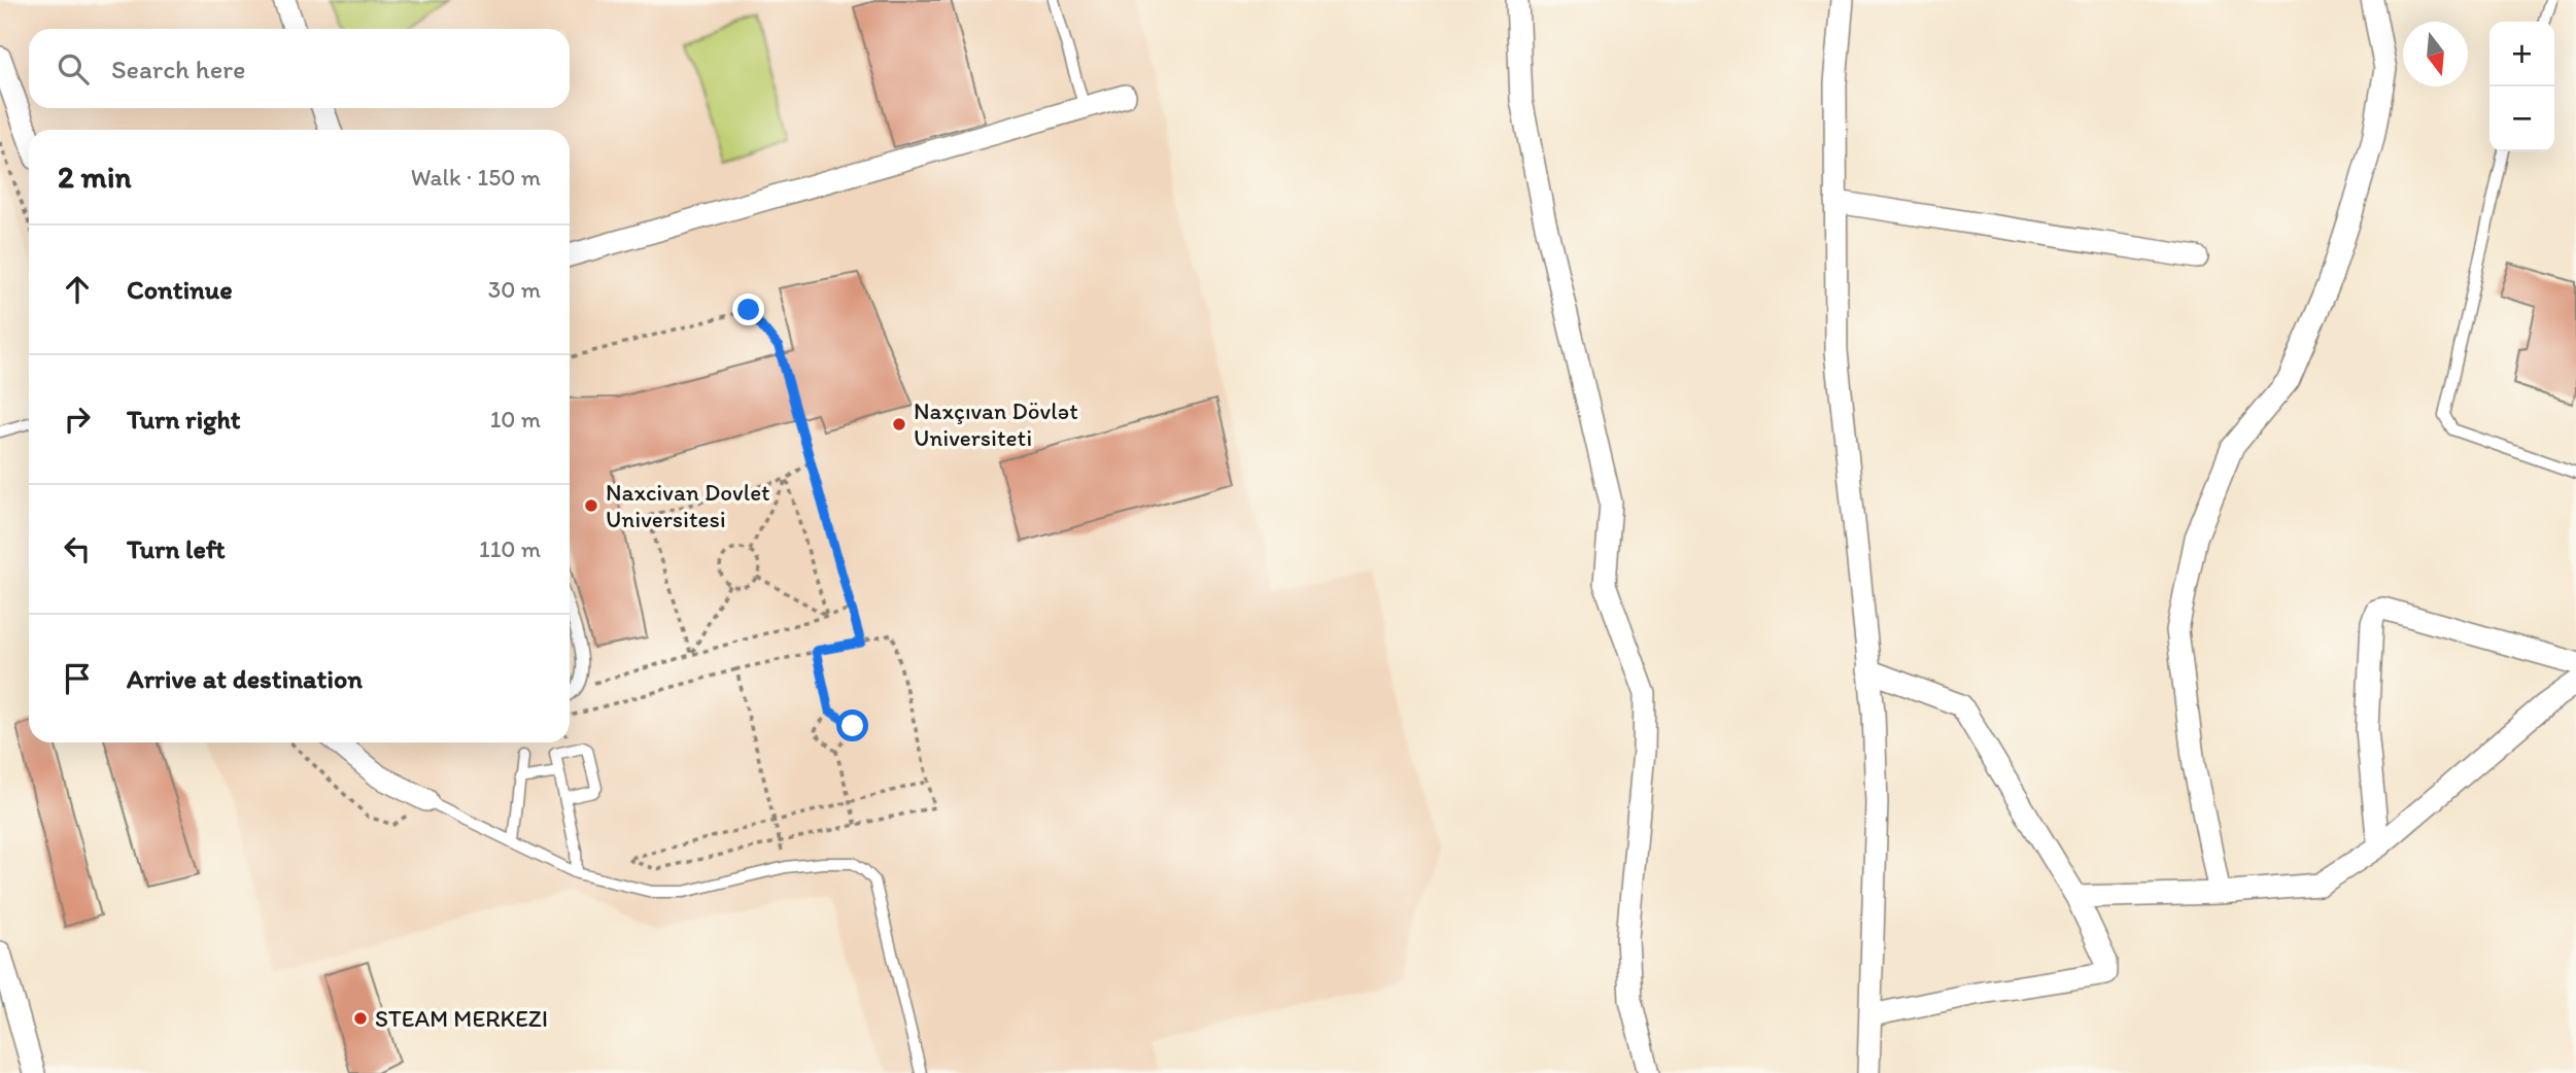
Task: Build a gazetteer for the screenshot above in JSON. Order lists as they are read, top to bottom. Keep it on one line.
{"places":["Naxçıvan Dövlət Universiteti","Naxcivan Dovlet Universitesi","STEAM MERKEZI"],"north":"bottom","page":{"map_buttons":["+","−"],"search":"Search here","heading":["2 min","Walk · 150 m"],"list":[["Continue","30 m"],["Turn right","10 m"],["Turn left","110 m"],"Arrive at destination"]}}
